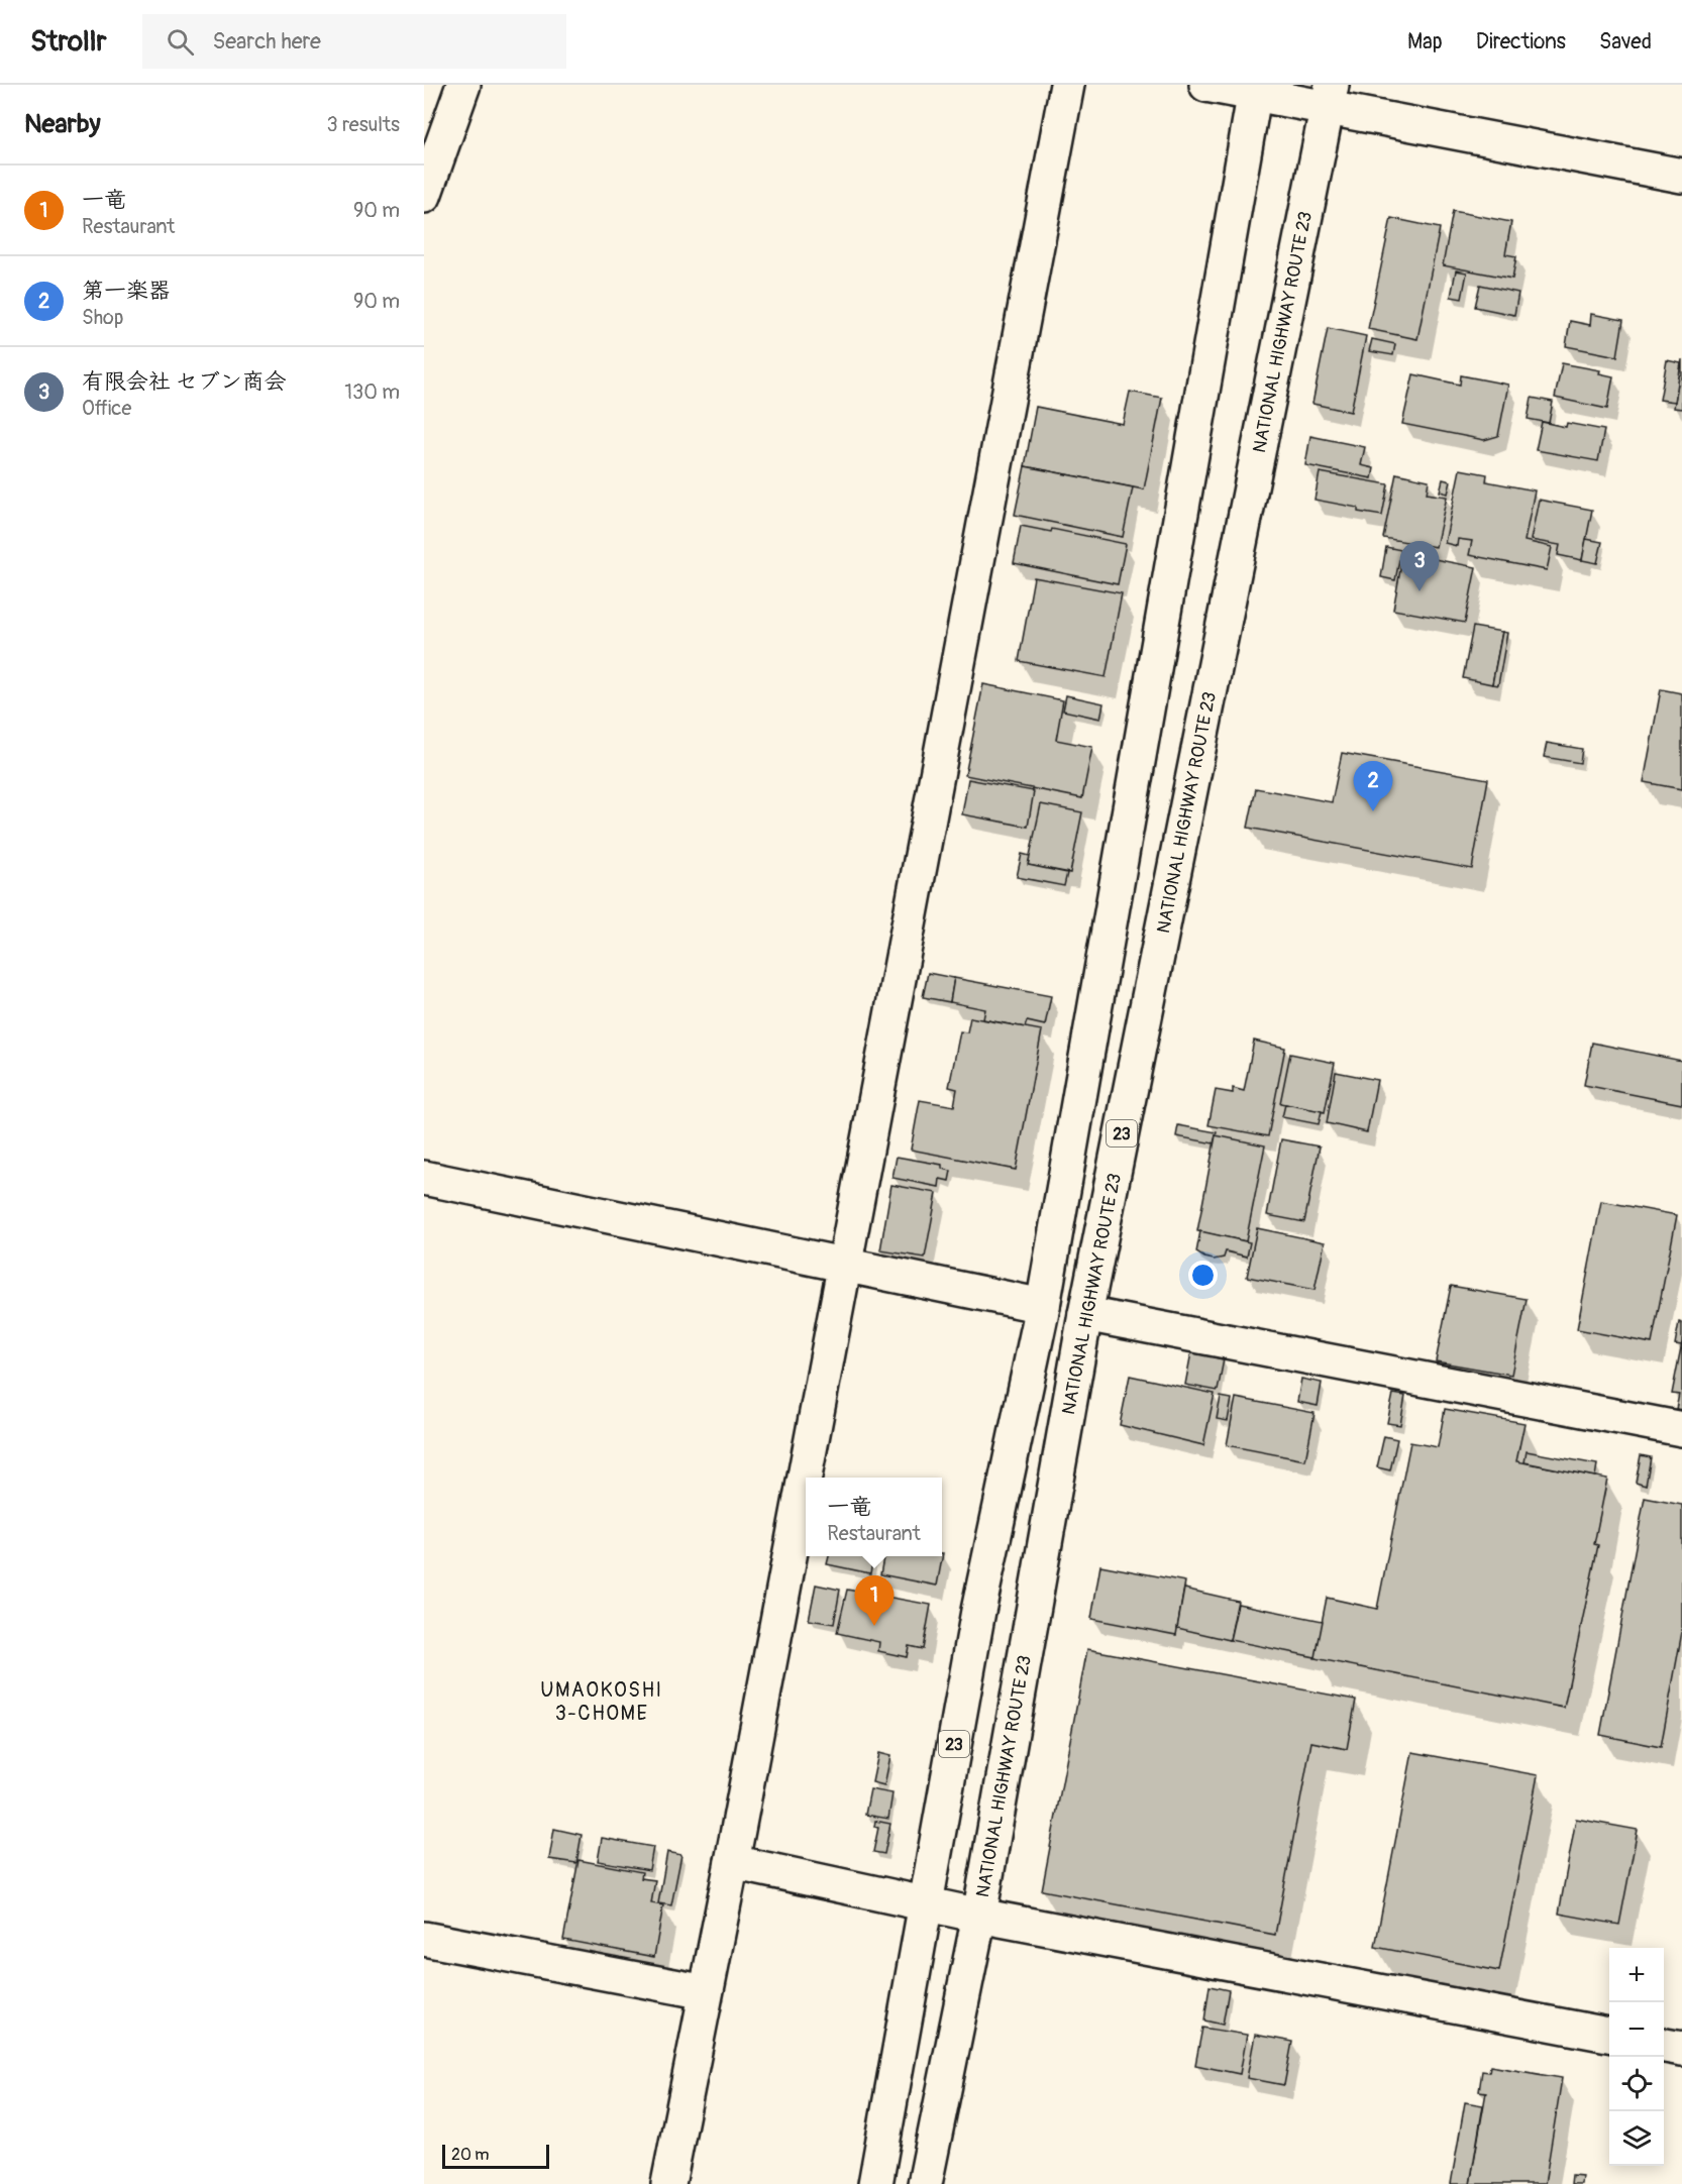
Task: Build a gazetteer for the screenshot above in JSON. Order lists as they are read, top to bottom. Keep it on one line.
{"streets":{"main road":["NATIONAL HIGHWAY ROUTE 23","23"]},"districts":["UMAOKOSHI 3-CHOME"],"scale_bar":"20 m","page":{"header":"Strollr","search":"Search here","nav":["Map","Directions","Saved"],"heading":["Nearby","3 results"],"list":[{"mark":"1","name":"一竜","note":"Restaurant","value":"90 m"},{"mark":"2","name":"第一楽器","note":"Shop","value":"90 m"},{"mark":"3","name":"有限会社 セブン商会","note":"Office","value":"130 m"}],"pins":["3","2","1"],"popup":["一竜","Restaurant"],"map_buttons":["+","−"],"scale":"20 m"}}
